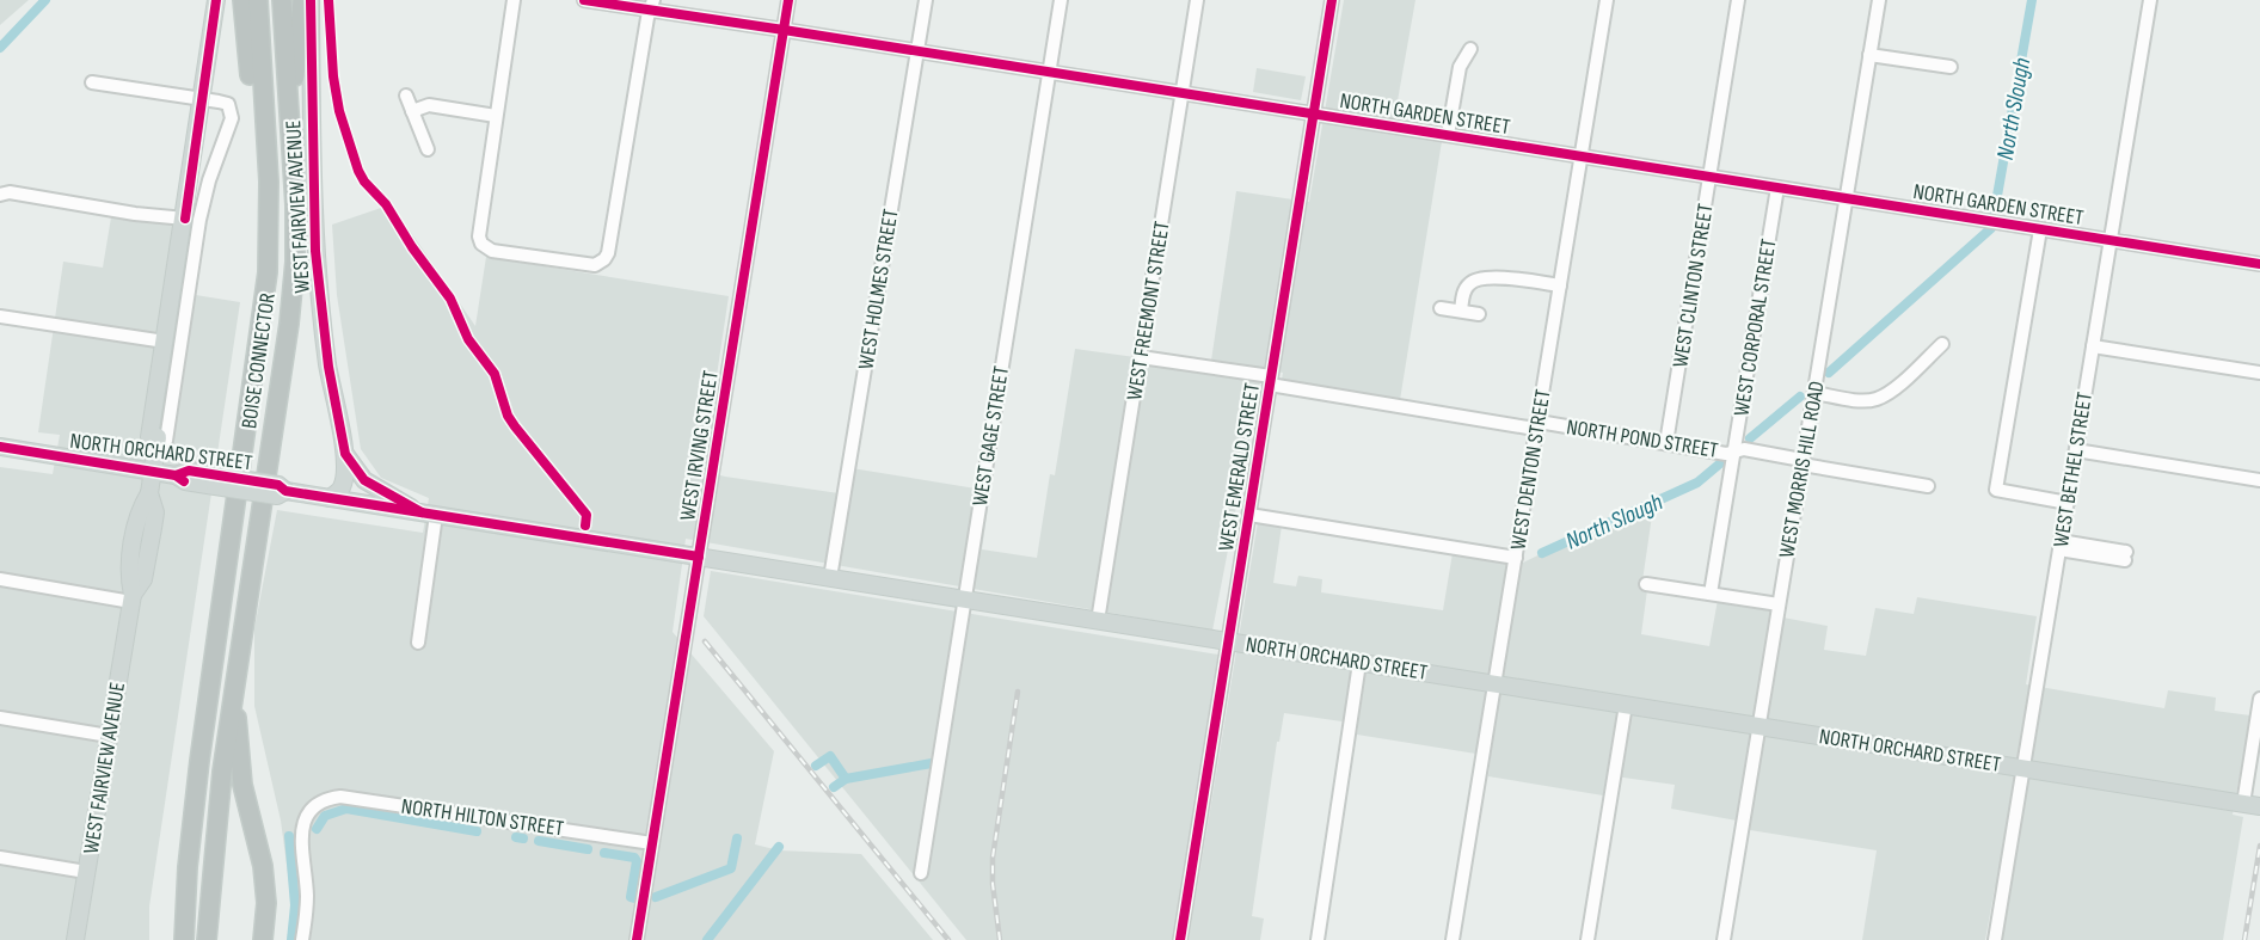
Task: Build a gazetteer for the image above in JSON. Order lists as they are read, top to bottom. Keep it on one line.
{"streets":{"highway":["BOISE CONNECTOR"],"main road":["WEST FAIRVIEW AVENUE","NORTH ORCHARD STREET"],"street":["NORTH GARDEN STREET","WEST CLINTON STREET","WEST HOLMES STREET","WEST FREEMONT STREET","WEST CORPORAL STREET","WEST GAGE STREET","NORTH POND STREET","WEST IRVING STREET","WEST EMERALD STREET","WEST DENTON STREET","WEST MORRIS HILL ROAD","WEST BETHEL STREET","NORTH HILTON STREET"]},"crossings":[["NORTH GARDEN STREET","WEST CLINTON STREET"],["NORTH GARDEN STREET","WEST HOLMES STREET"],["NORTH GARDEN STREET","WEST FREEMONT STREET"],["NORTH GARDEN STREET","WEST CORPORAL STREET"],["NORTH GARDEN STREET","WEST GAGE STREET"],["NORTH GARDEN STREET","WEST IRVING STREET"],["NORTH GARDEN STREET","WEST EMERALD STREET"],["NORTH GARDEN STREET","WEST DENTON STREET"],["NORTH GARDEN STREET","WEST MORRIS HILL ROAD"],["NORTH GARDEN STREET","WEST BETHEL STREET"],["WEST FAIRVIEW AVENUE","NORTH ORCHARD STREET"],["WEST CLINTON STREET","NORTH POND STREET"],["WEST HOLMES STREET","NORTH ORCHARD STREET"],["WEST FREEMONT STREET","NORTH POND STREET"],["WEST FREEMONT STREET","NORTH ORCHARD STREET"],["WEST CORPORAL STREET","NORTH POND STREET"],["WEST GAGE STREET","NORTH ORCHARD STREET"],["NORTH POND STREET","WEST EMERALD STREET"],["NORTH POND STREET","WEST DENTON STREET"],["NORTH POND STREET","WEST MORRIS HILL ROAD"],["WEST IRVING STREET","NORTH ORCHARD STREET"],["WEST IRVING STREET","NORTH HILTON STREET"],["NORTH ORCHARD STREET","WEST EMERALD STREET"],["NORTH ORCHARD STREET","WEST DENTON STREET"],["NORTH ORCHARD STREET","WEST MORRIS HILL ROAD"],["NORTH ORCHARD STREET","WEST BETHEL STREET"]],"water":["North Slough"]}
